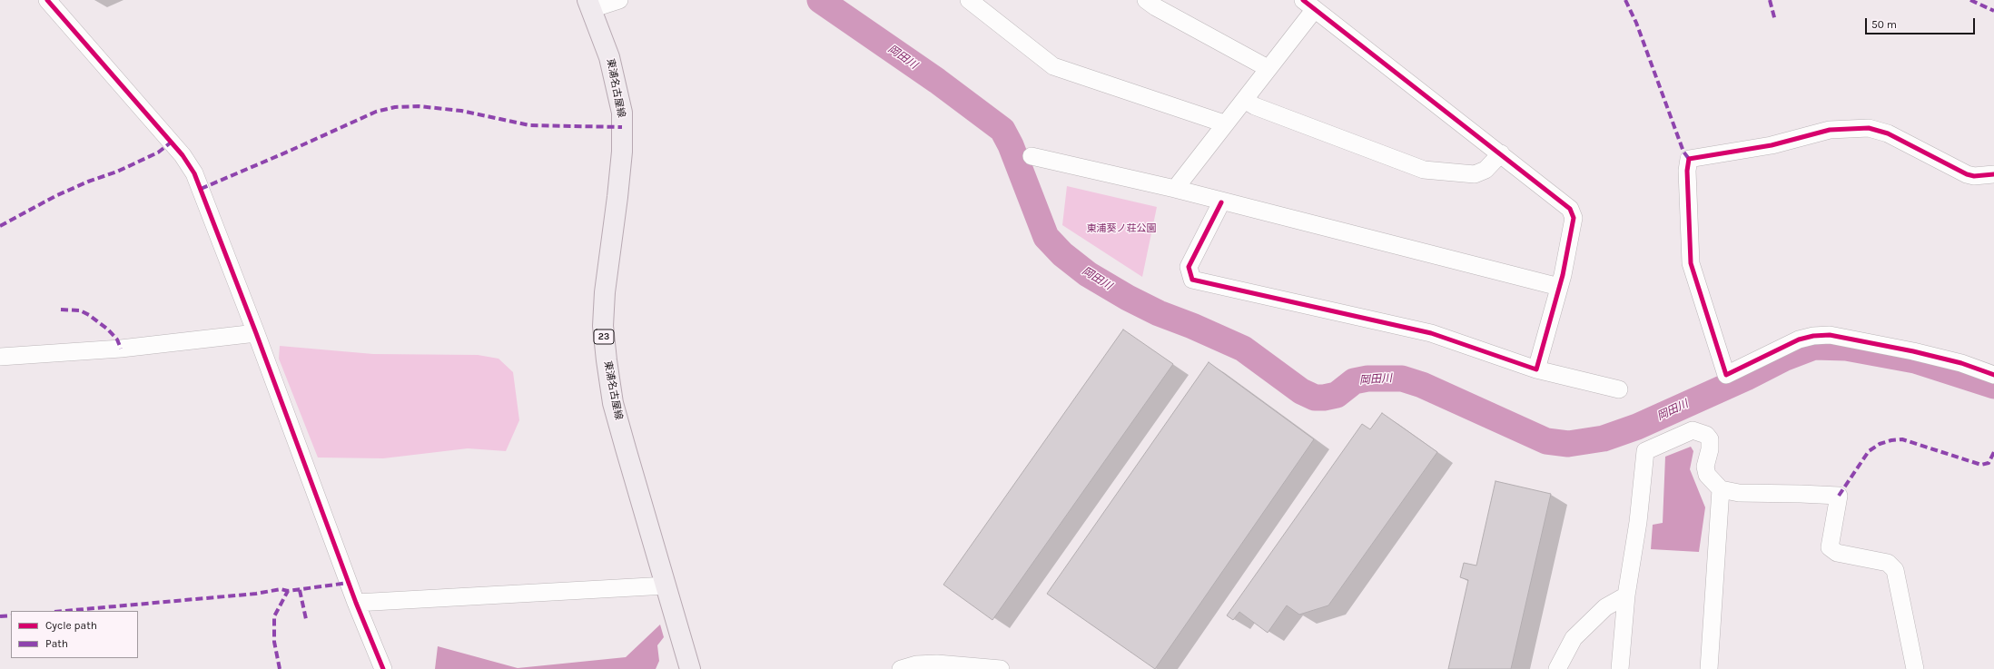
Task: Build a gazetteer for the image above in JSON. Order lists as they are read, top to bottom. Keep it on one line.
{"streets":{"main road":["東浦名古屋線","23"]},"water":["岡田川"],"parks":["東浦葵ノ荘公園"],"legend":["Cycle path","Path"],"scale_bar":"50 m"}
